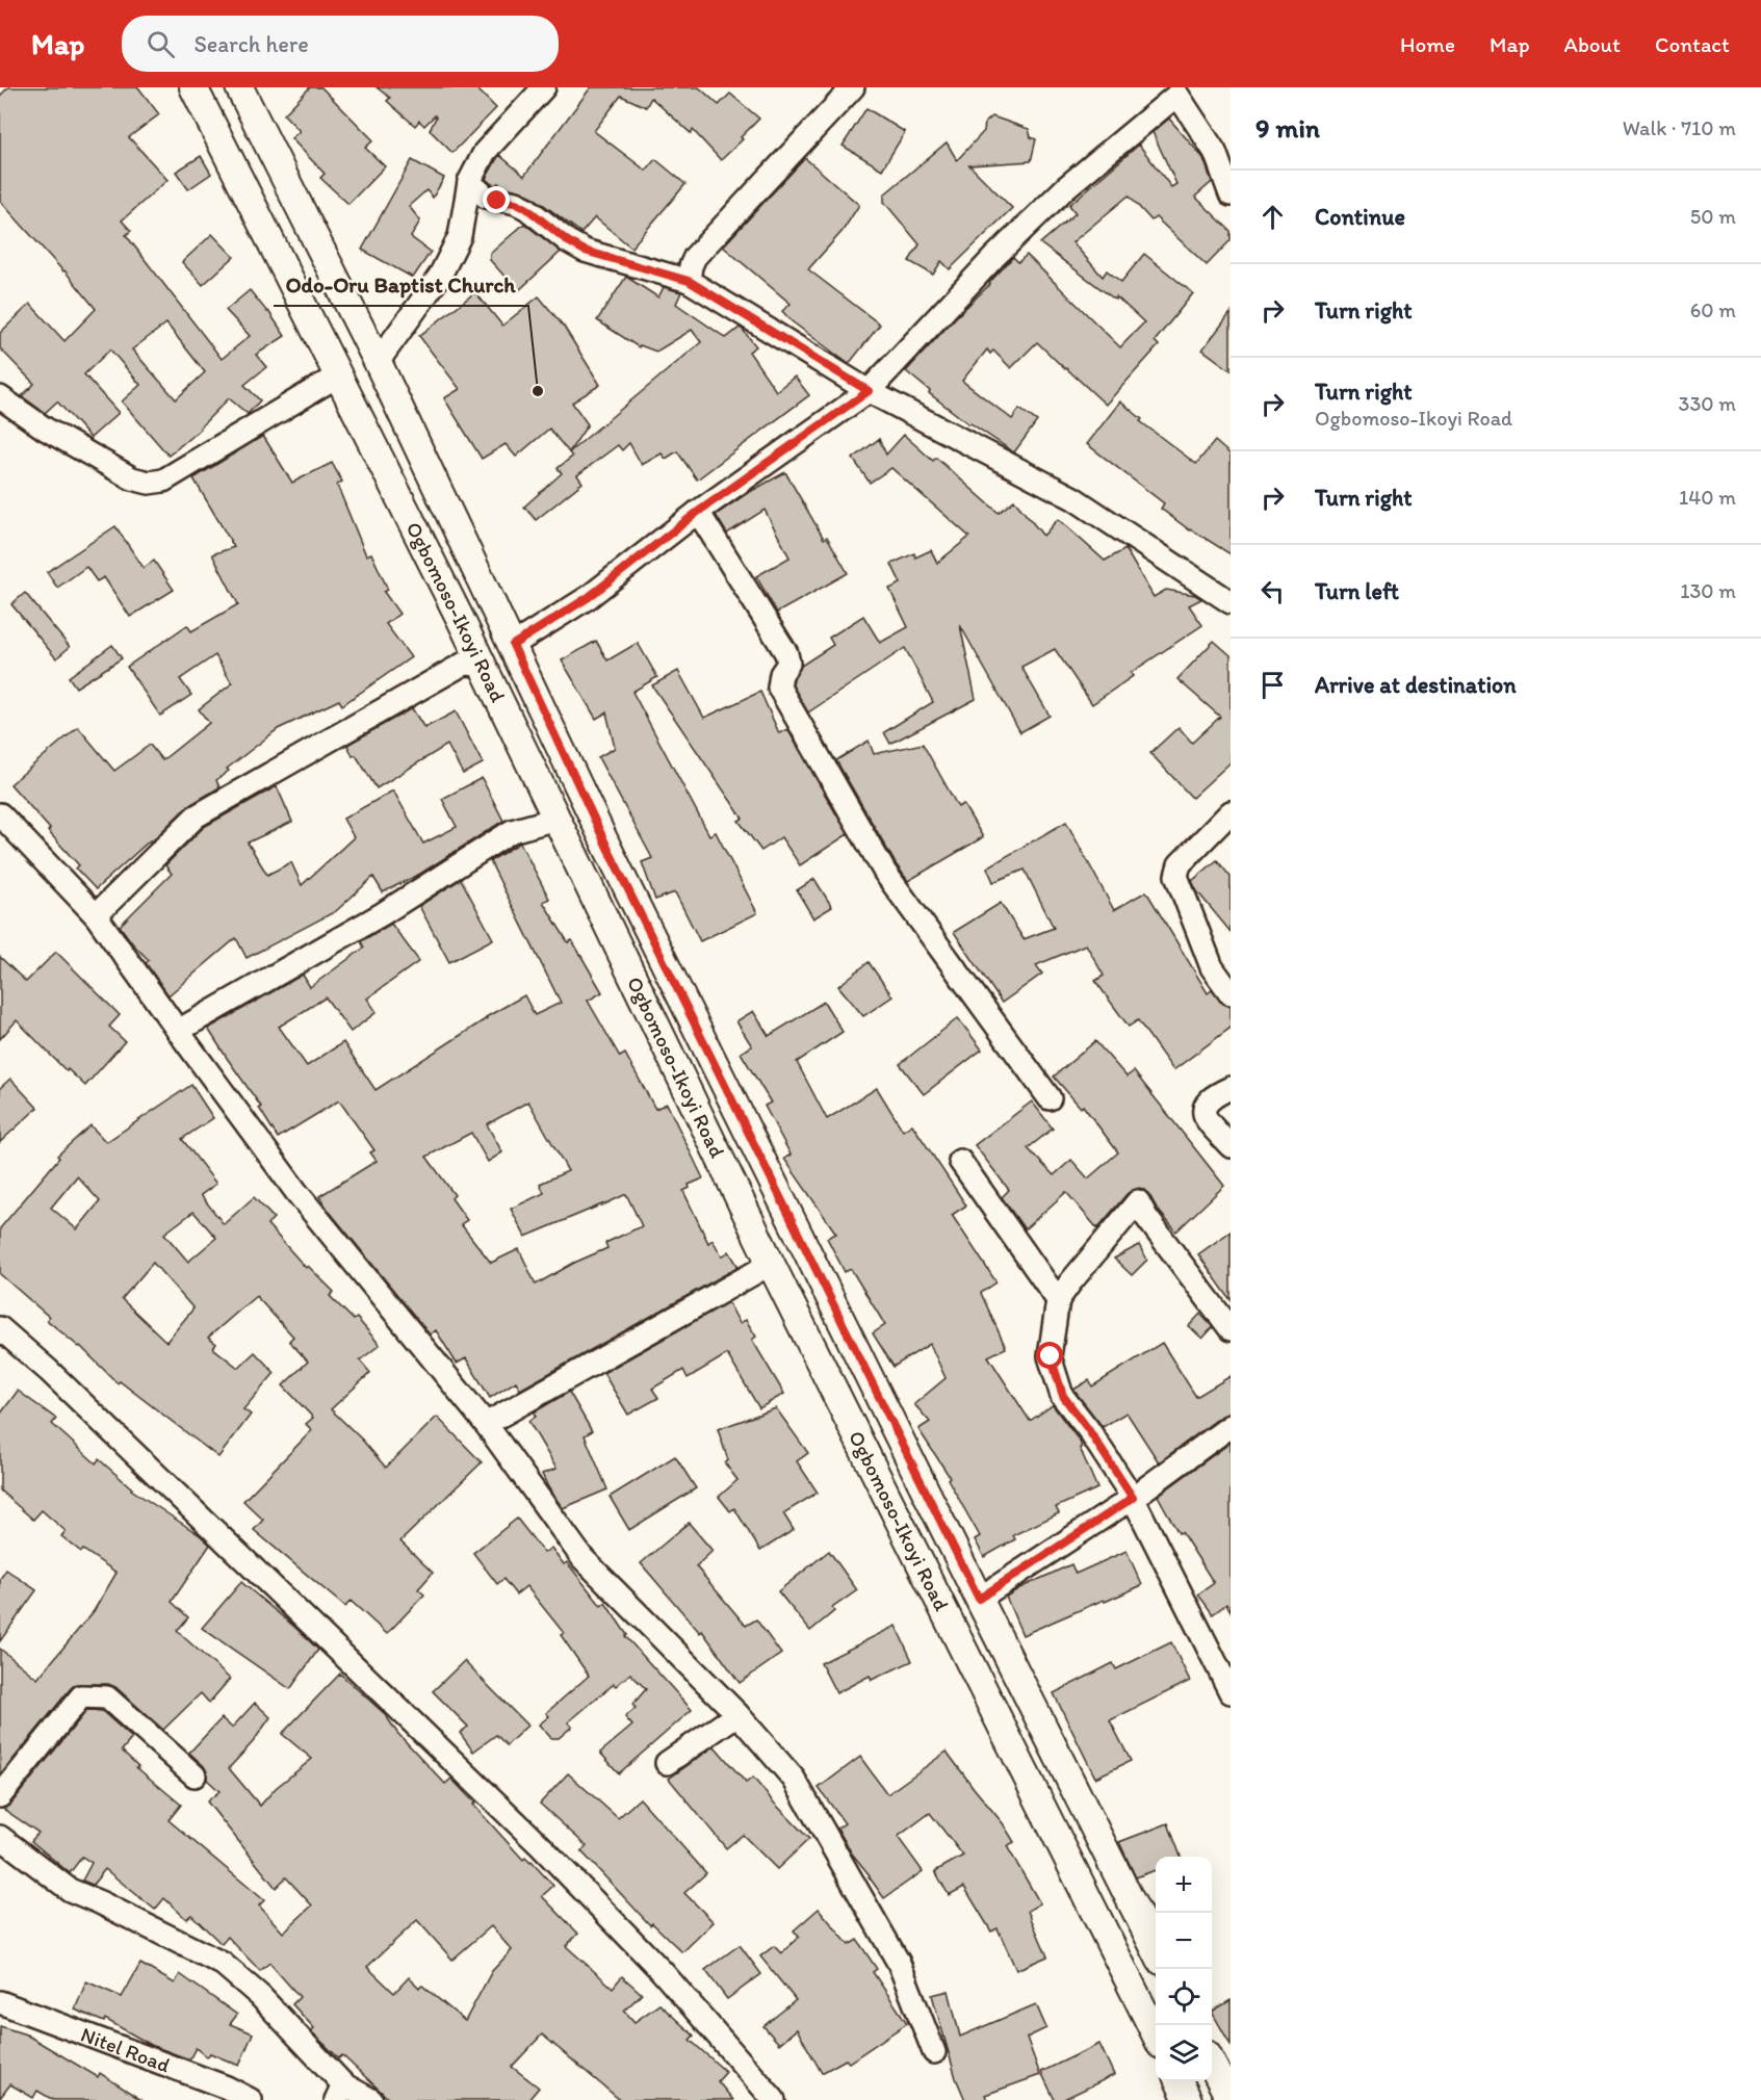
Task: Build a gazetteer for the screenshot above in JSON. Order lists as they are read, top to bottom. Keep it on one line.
{"streets":{"main road":["Ogbomoso-Ikoyi Road"],"street":["Nitel Road"]},"places":["Odo-Oru Baptist Church"],"page":{"header":"Map","search":"Search here","nav":["Home","Map","About","Contact"],"heading":["9 min","Walk · 710 m"],"list":[["Continue","50 m"],["Turn right","60 m"],["Turn right","Ogbomoso-Ikoyi Road","330 m"],["Turn right","140 m"],["Turn left","130 m"],"Arrive at destination"],"map_buttons":["+","−"]}}
